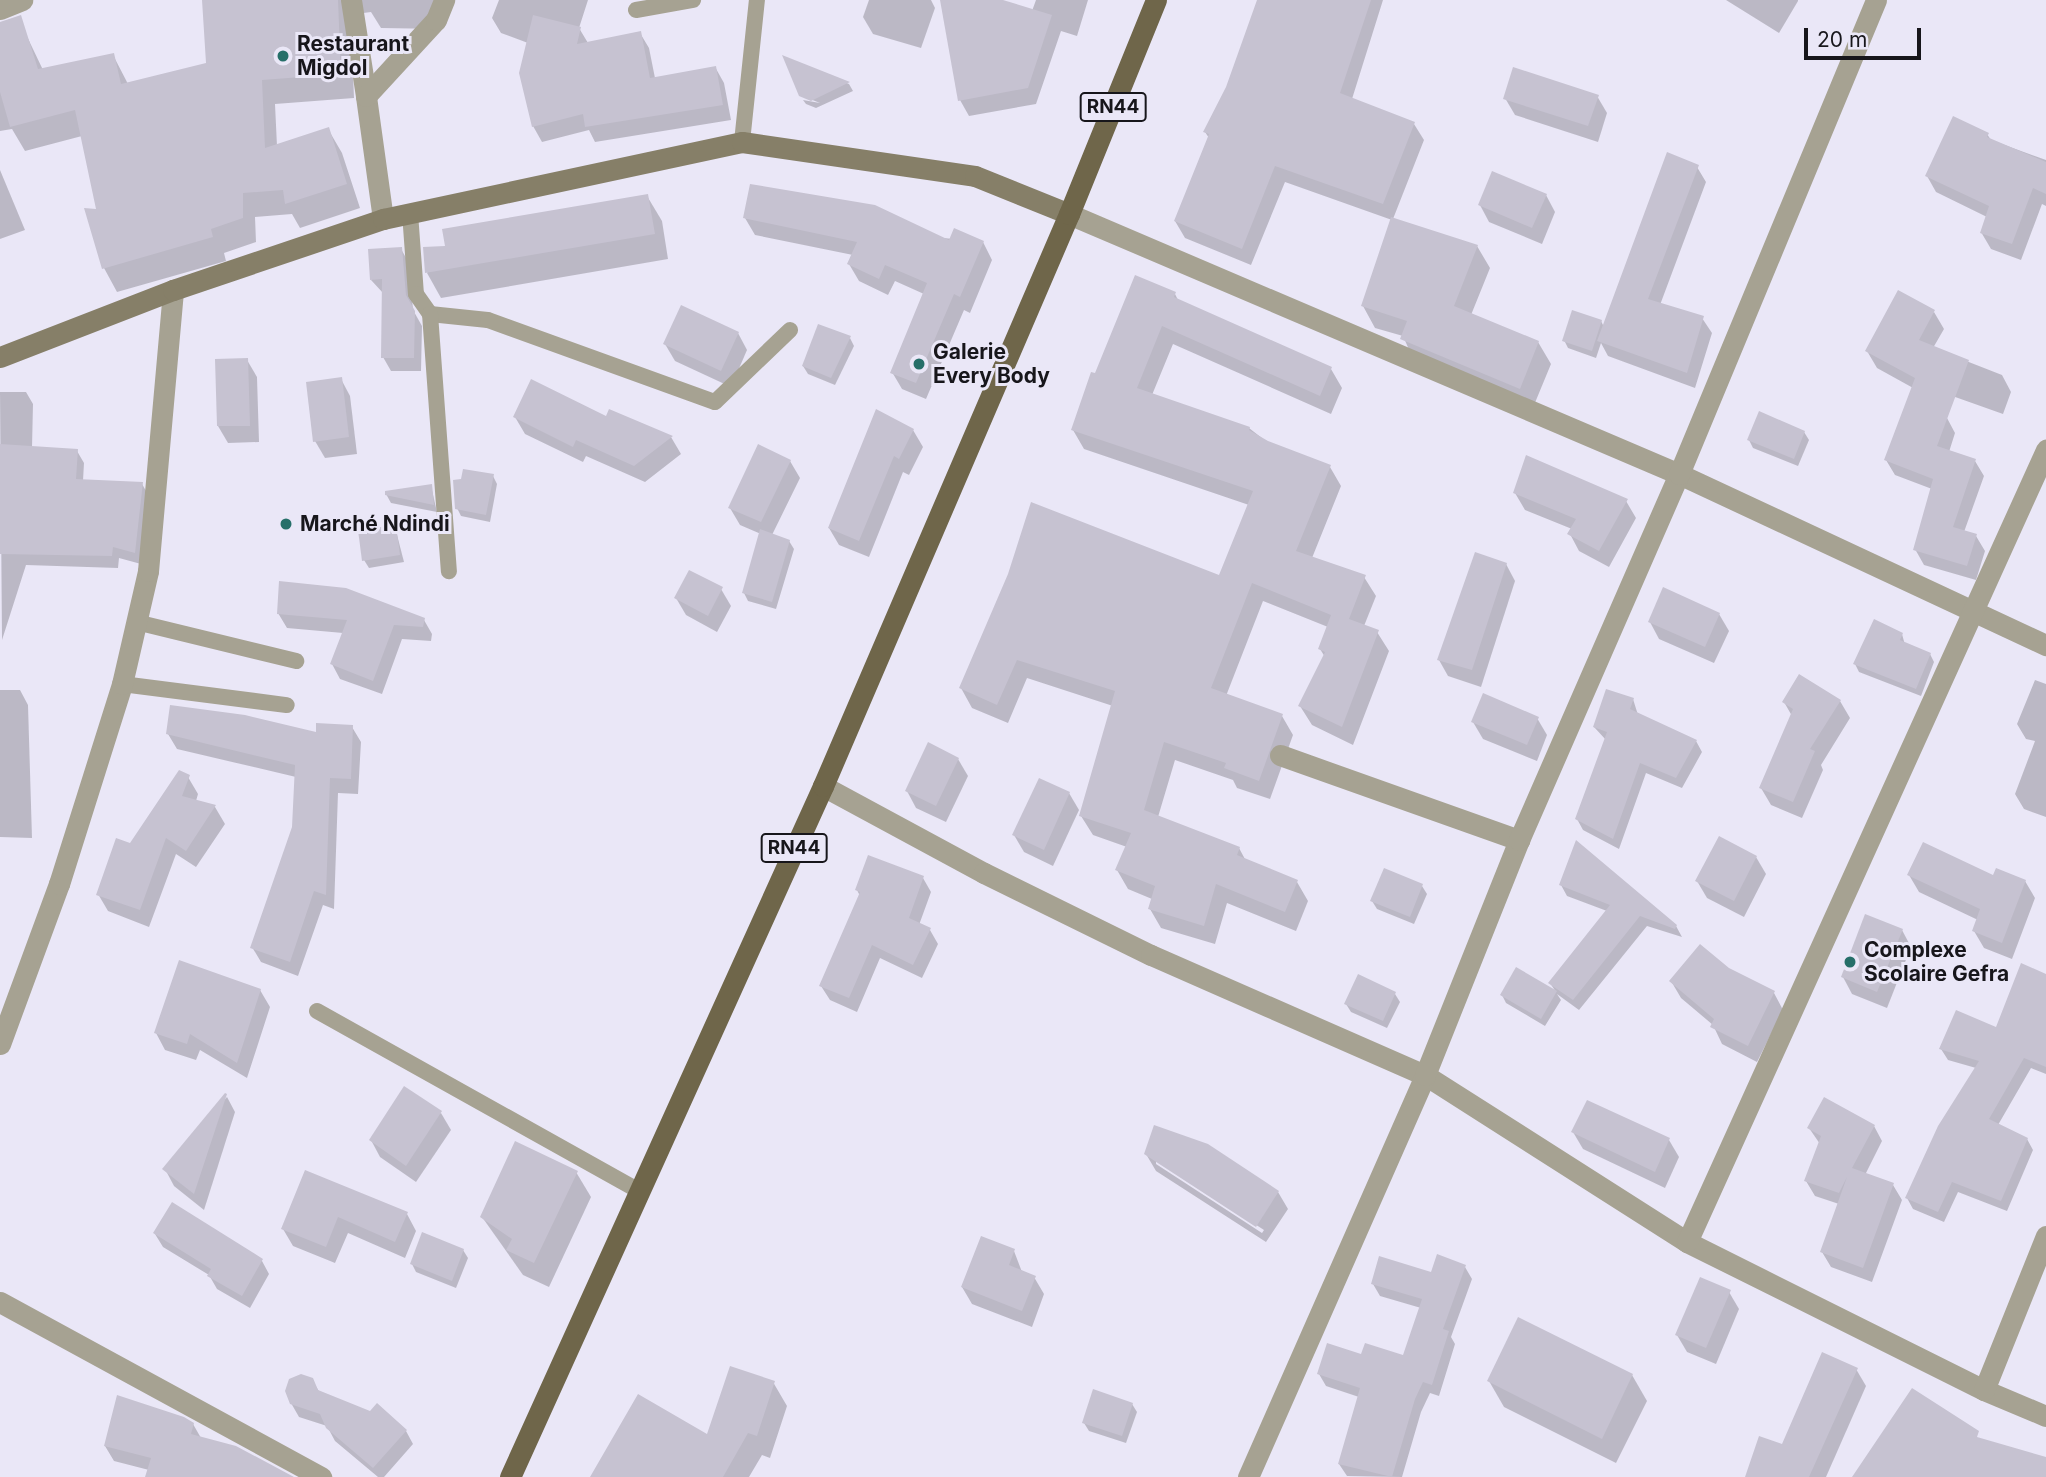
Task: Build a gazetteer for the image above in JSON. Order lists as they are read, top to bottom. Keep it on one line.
{"streets":{"main road":["RN44"]},"places":["Restaurant Migdol","Galerie Every Body","Marché Ndindi","Complexe Scolaire Gefra"],"scale_bar":"20 m"}
